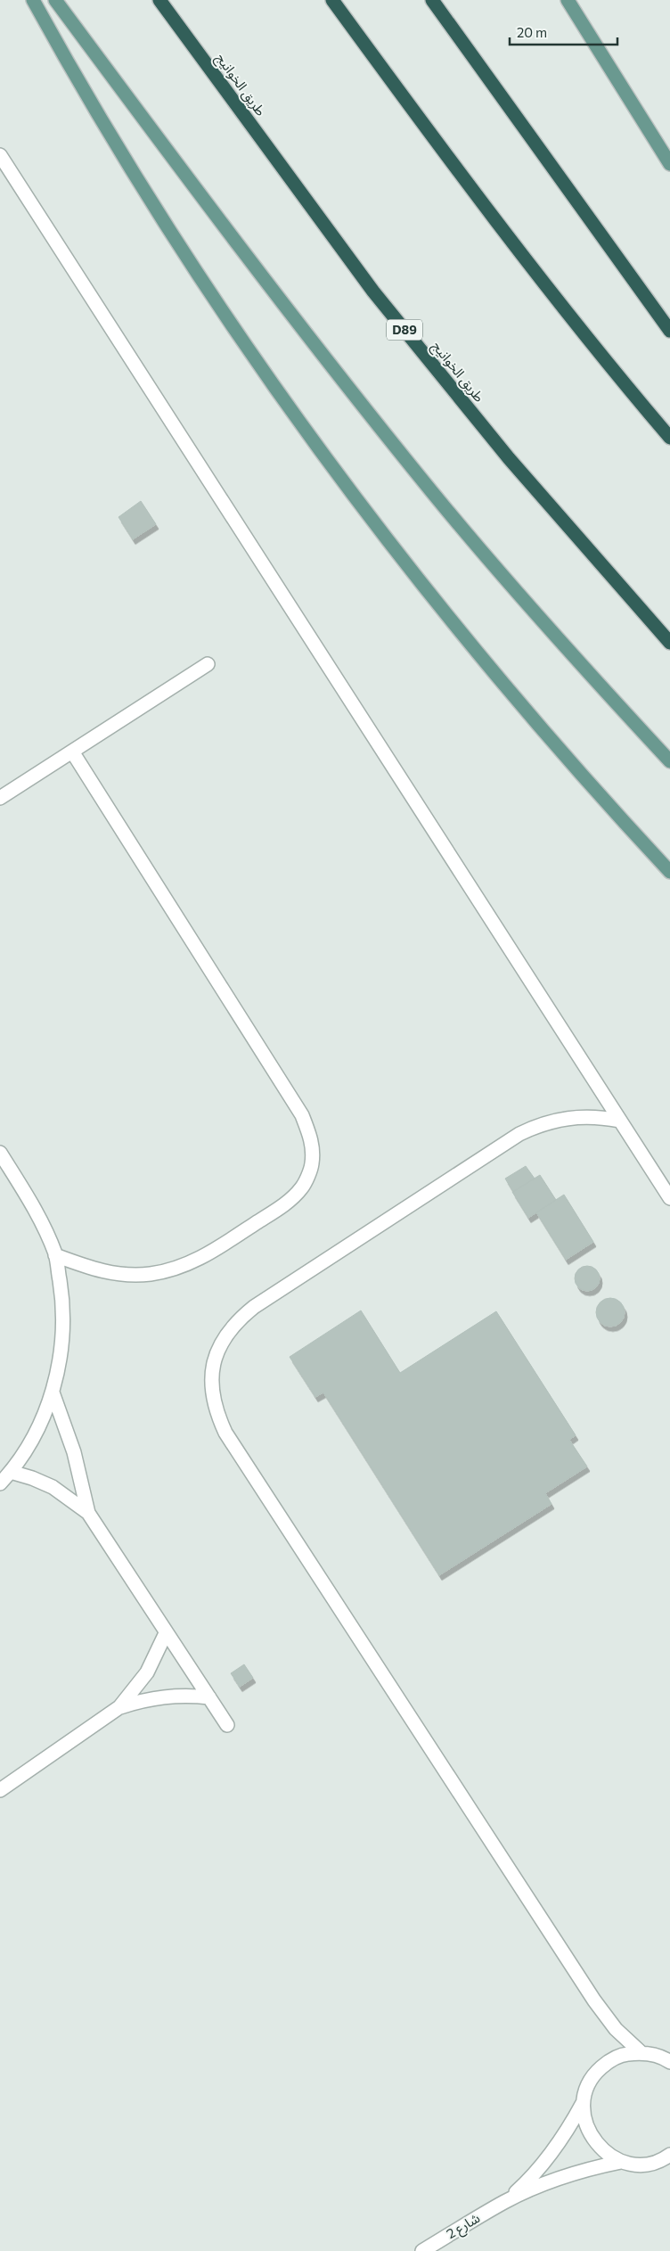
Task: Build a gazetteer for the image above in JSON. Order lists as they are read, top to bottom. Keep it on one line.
{"streets":{"highway":["طريق الخوانيج","D89"],"street":["شارع 2"]},"scale_bar":"20 m"}
